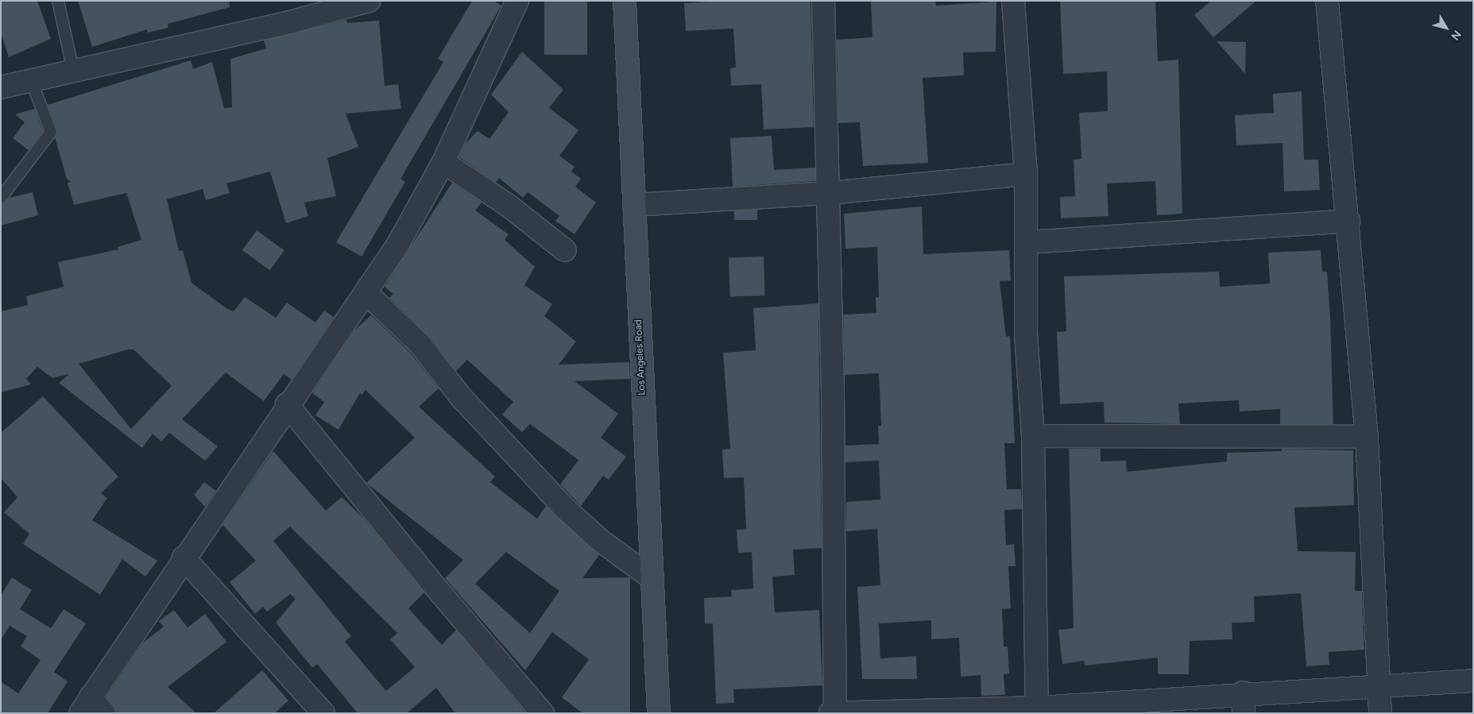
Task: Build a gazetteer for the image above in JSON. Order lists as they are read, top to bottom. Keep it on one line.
{"streets":{"main road":["Los Angeles Road"]},"north":"bottom right"}
